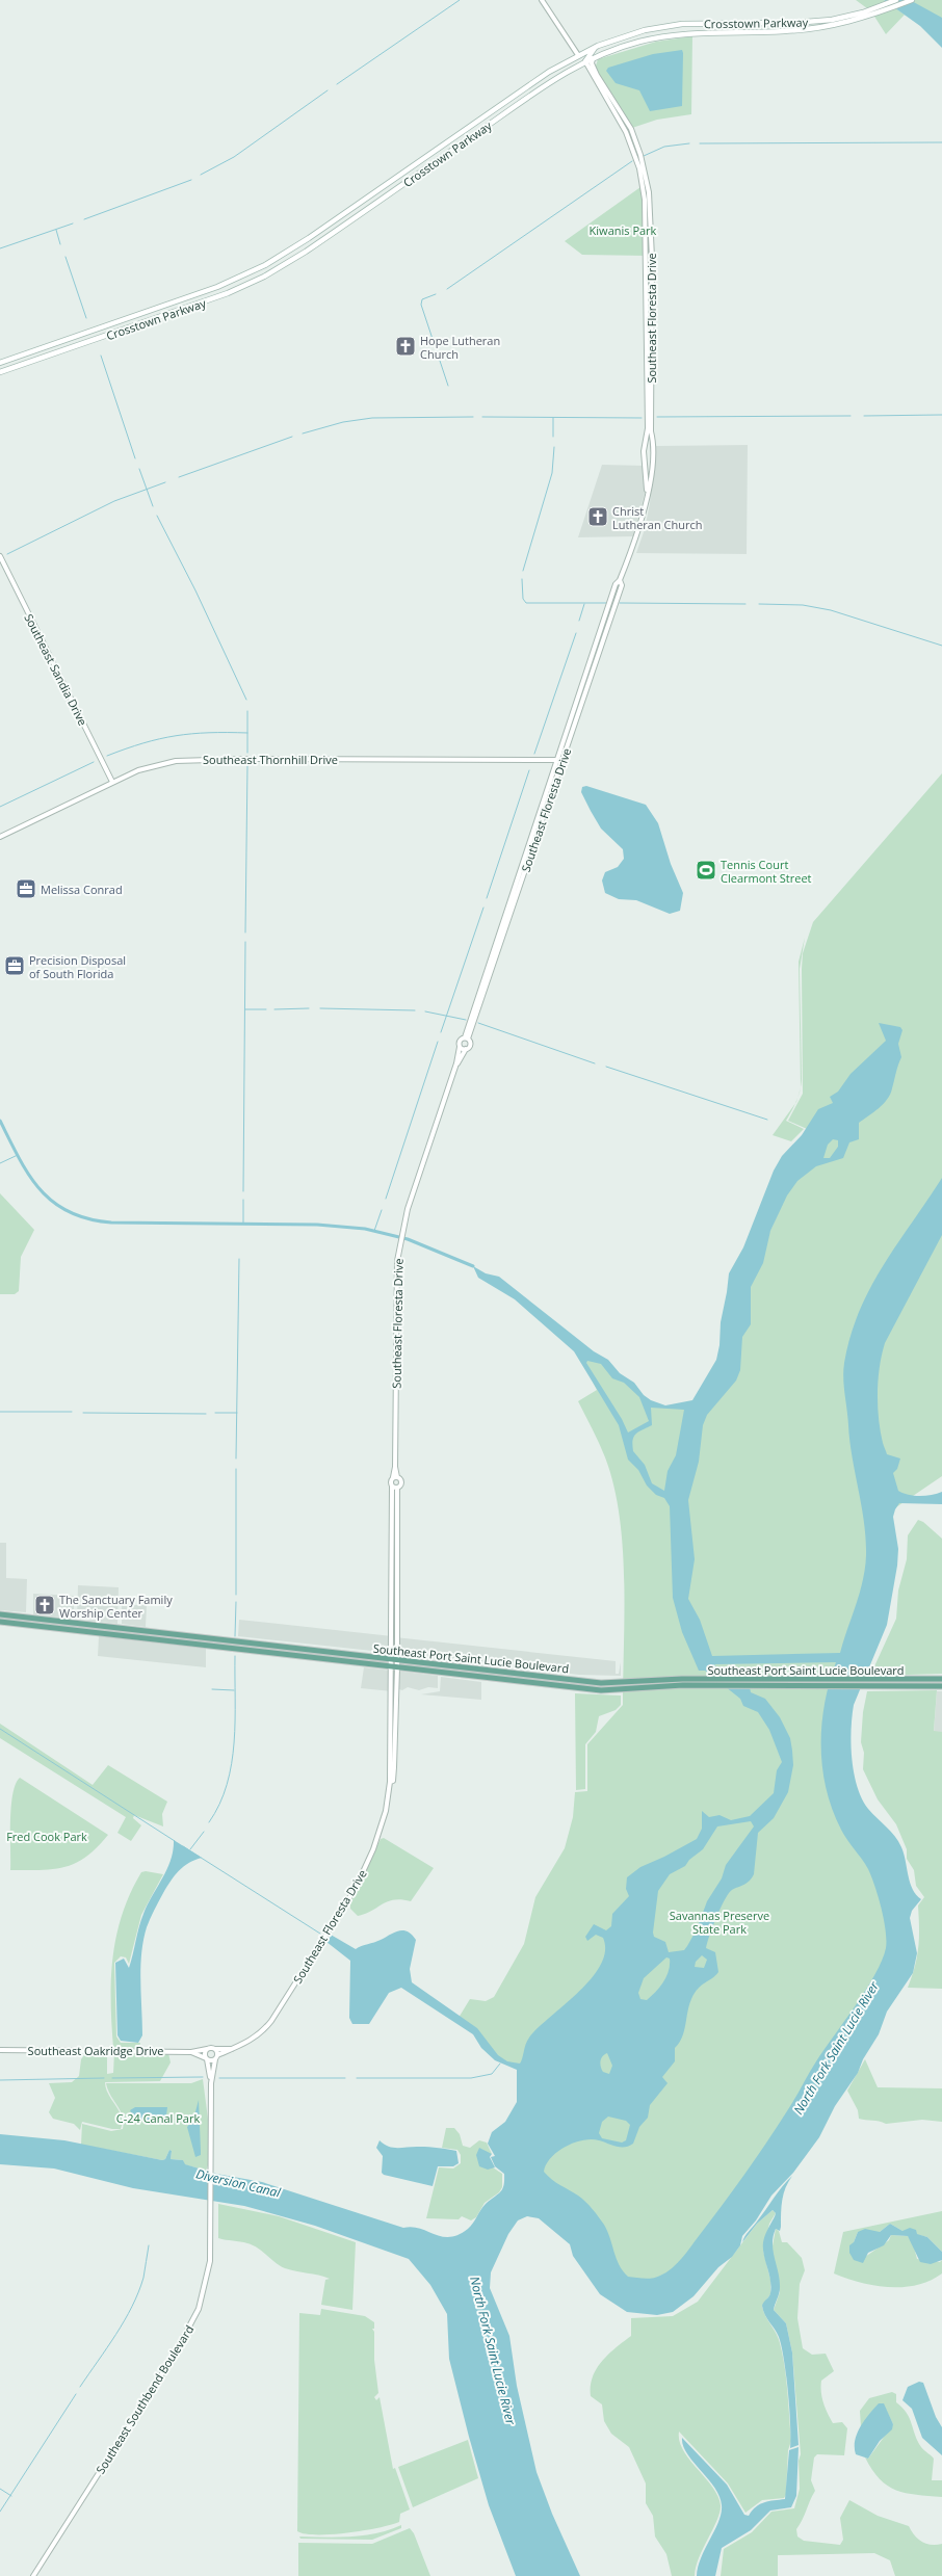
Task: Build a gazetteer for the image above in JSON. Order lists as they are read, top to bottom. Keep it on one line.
{"streets":{"main road":["Crosstown Parkway","Southeast Port Saint Lucie Boulevard"],"street":["Southeast Floresta Drive","Southeast Sandia Drive","Southeast Thornhill Drive","Southeast Oakridge Drive","Southeast Southbend Boulevard"]},"crossings":[["Crosstown Parkway","Southeast Floresta Drive"],["Southeast Floresta Drive","Southeast Thornhill Drive"],["Southeast Floresta Drive","Southeast Port Saint Lucie Boulevard"],["Southeast Floresta Drive","Southeast Oakridge Drive"],["Southeast Floresta Drive","Southeast Southbend Boulevard"],["Southeast Sandia Drive","Southeast Thornhill Drive"],["Southeast Oakridge Drive","Southeast Southbend Boulevard"]],"water":["North Fork Saint Lucie River","Diversion Canal"],"parks":["Kiwanis Park","Fred Cook Park","Savannas Preserve State Park","C-24 Canal Park"],"places":{"church":["Hope Lutheran Church","Christ Lutheran Church","The Sanctuary Family Worship Center"],"sports":["Tennis Court Clearmont Street"],"office":["Melissa Conrad","Precision Disposal of South Florida"]}}
